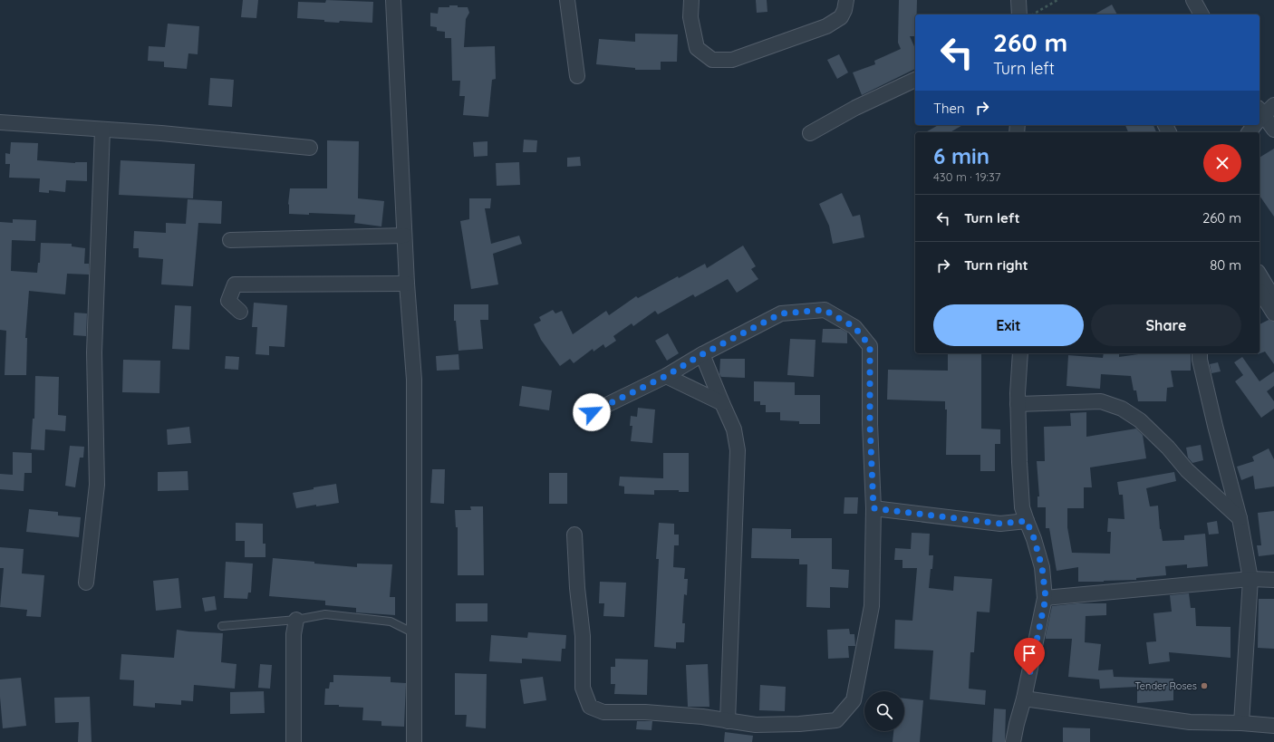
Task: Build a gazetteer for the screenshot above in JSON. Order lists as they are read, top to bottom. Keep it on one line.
{"places":["Tender Roses"],"page":{"turn":["260 m","Turn left"],"then":"Then","heading":["6 min","430 m · 19:37"],"list":[{"name":"Turn left","value":"260 m"},{"name":"Turn right","value":"80 m"}],"buttons":["Exit","Share"]}}
